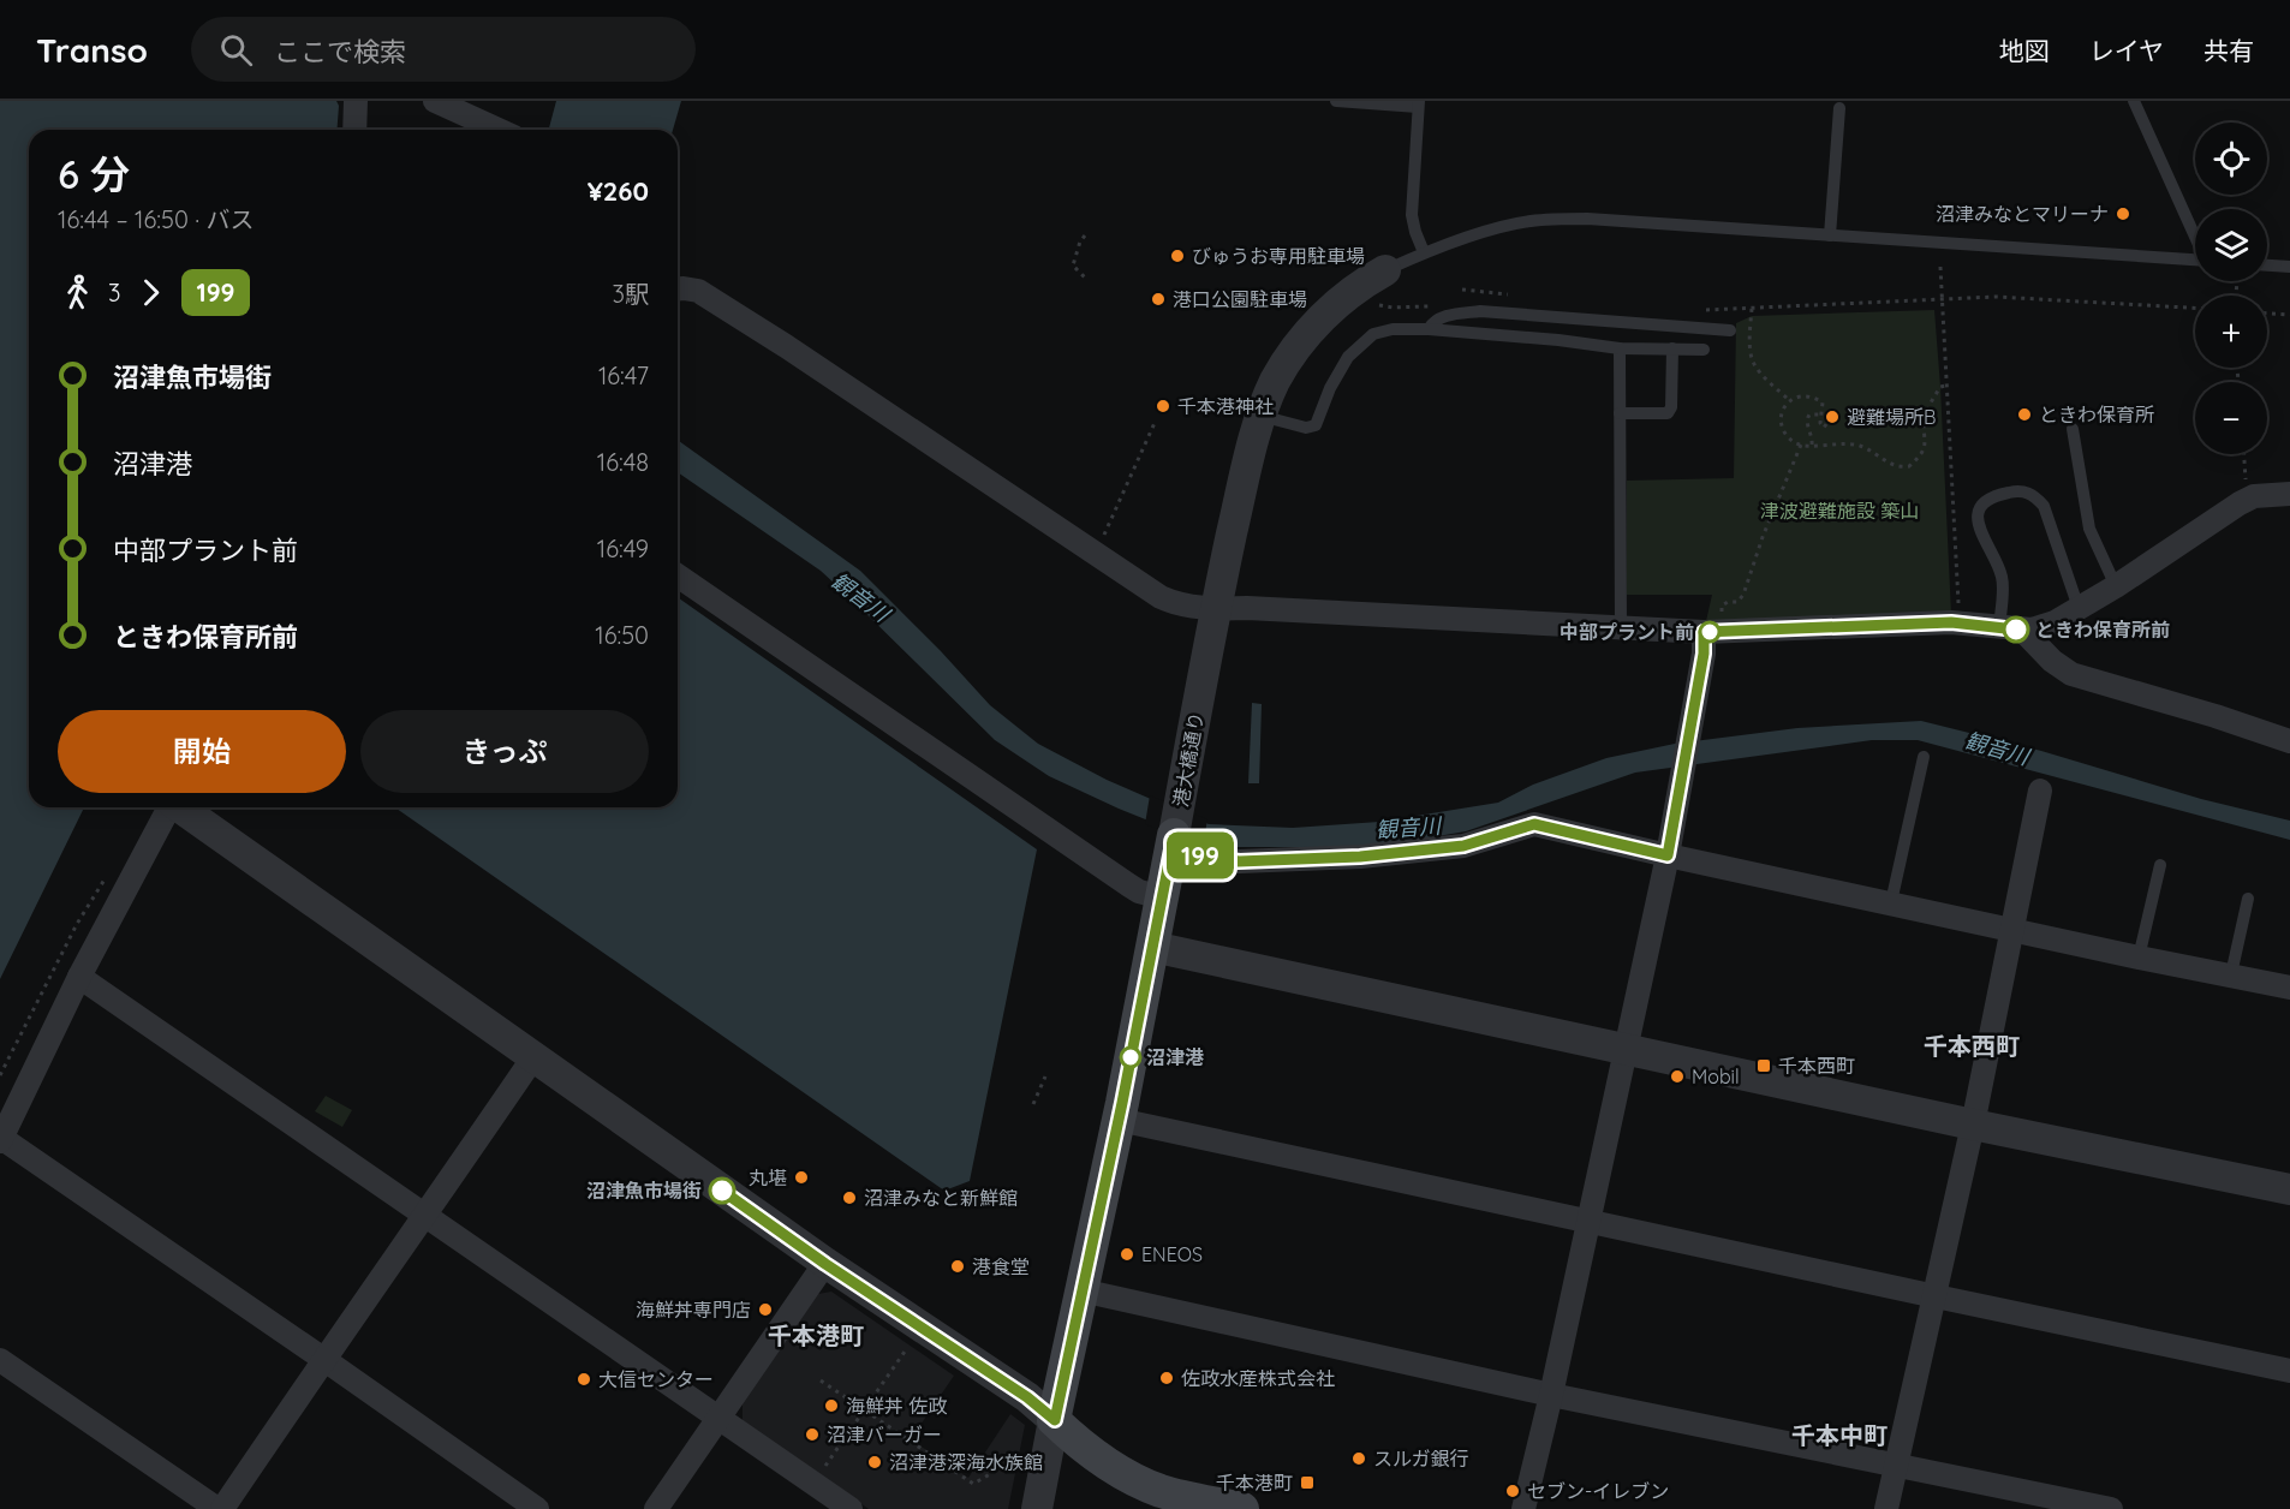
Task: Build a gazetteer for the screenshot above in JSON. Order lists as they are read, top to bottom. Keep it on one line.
{"streets":{"main road":["港大橋通り"]},"districts":["千本西町","千本港町","千本中町"],"water":["観音川"],"parks":["津波避難施設 築山"],"places":{"other":["沼津みなとマリーナ","びゅうお専用駐車場","港口公園駐車場","千本港神社","ときわ保育所","避難場所B","ときわ保育所前","中部プラント前","沼津港","Mobil","丸堪","沼津魚市場街","沼津みなと新鮮館","ENEOS","港食堂","海鮮丼専門店","佐政水産株式会社","大信センター","海鮮丼 佐政","沼津バーガー","スルガ銀行","沼津港深海水族館","セブン-イレブン"],"transit":["千本西町","千本港町"]},"lines":["bus line 199"],"page":{"header":"Transo","search":"ここで検索","nav":["地図","レイヤ","共有"],"on_map":"199","map_buttons":["+","−"],"heading":["6 分","16:44 – 16:50 · バス","¥260"],"legs":["3","199","3駅"],"list":[{"name":"沼津魚市場街","value":"16:47"},{"name":"沼津港","value":"16:48"},{"name":"中部プラント前","value":"16:49"},{"name":"ときわ保育所前","value":"16:50"}],"buttons":["開始","きっぷ"]}}
